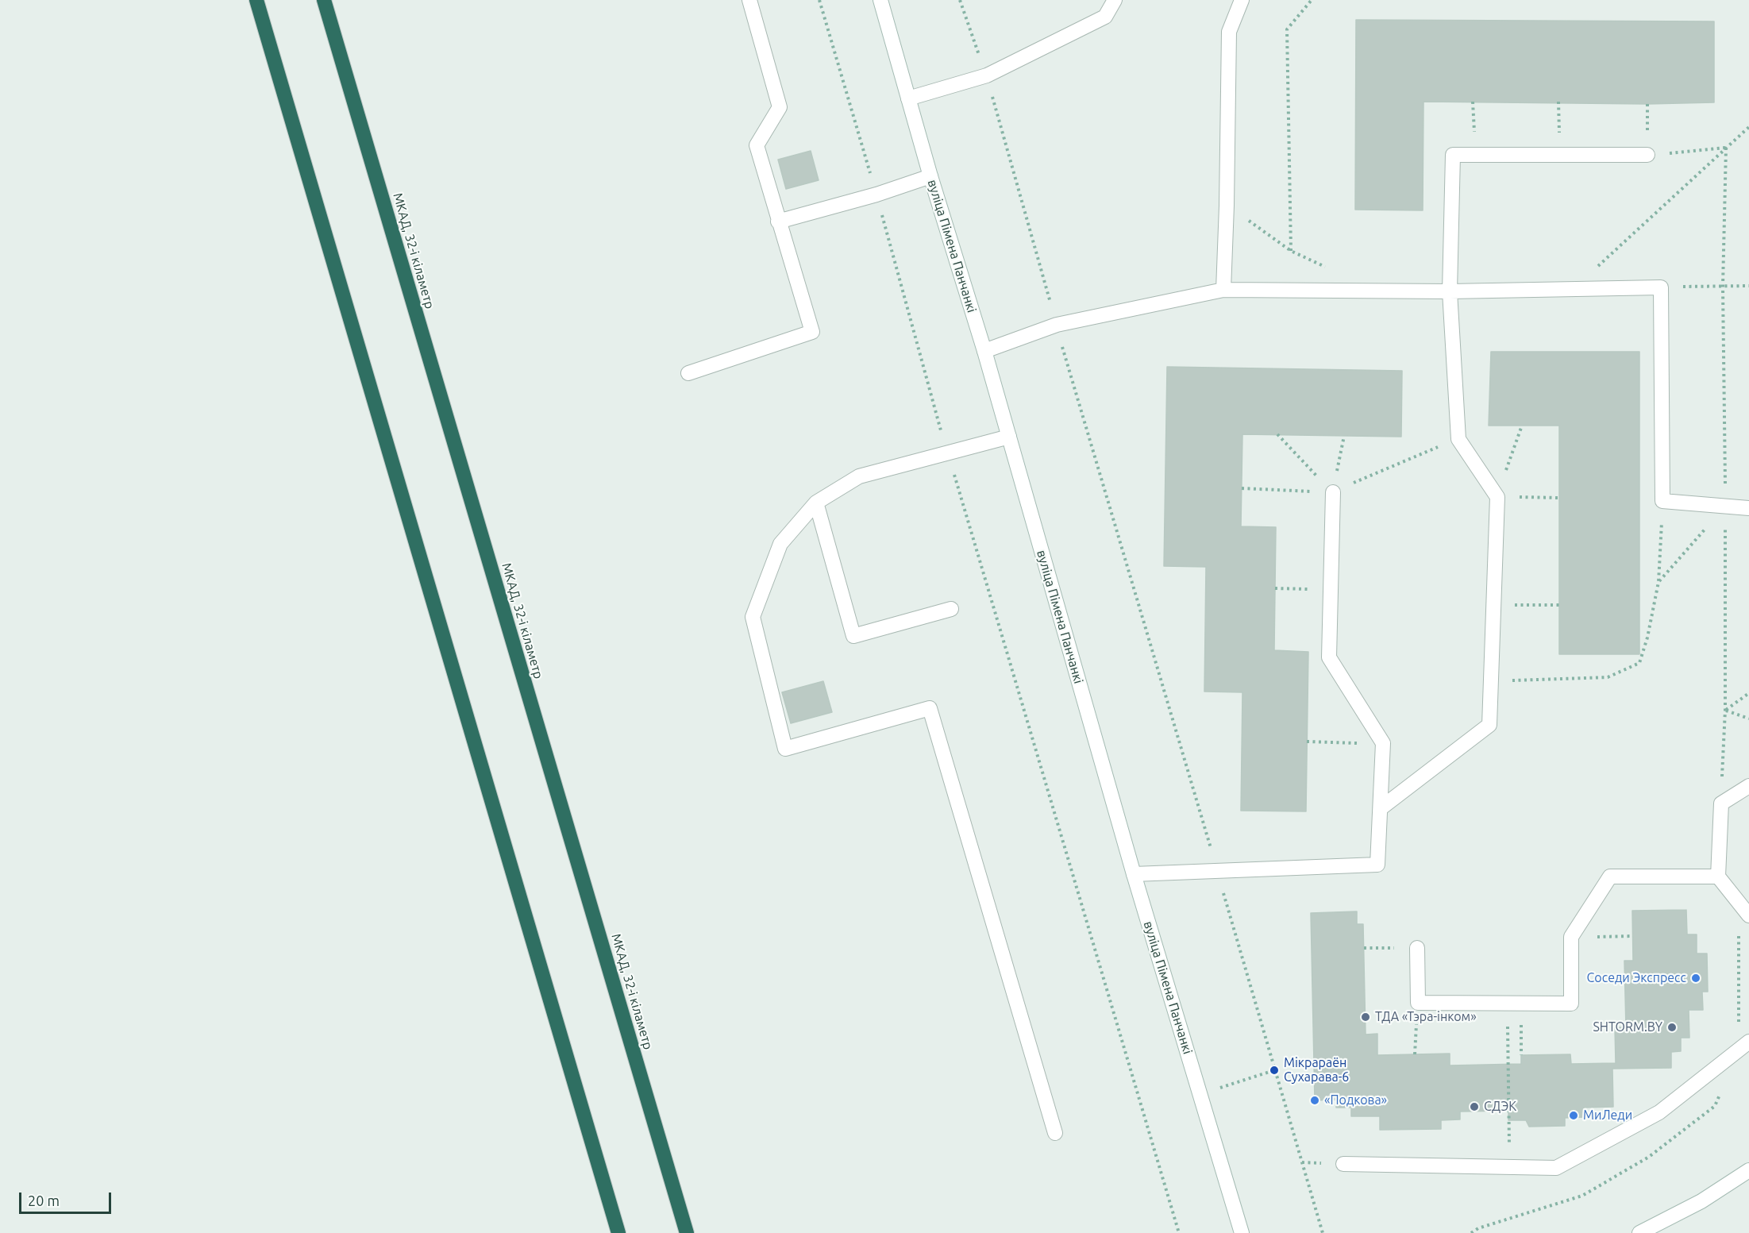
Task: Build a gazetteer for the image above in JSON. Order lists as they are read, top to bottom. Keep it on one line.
{"streets":{"highway":["МКАД, 32-і кіламетр"],"street":["вуліца Пімена Панчанкі"]},"places":["Соседи Экспресс","ТДА «Тэра-інком»","SHTORM.BY","Мікрараён Сухарава-6","«Подкова»","СДЭК","МиЛеди"],"scale_bar":"20 m"}
